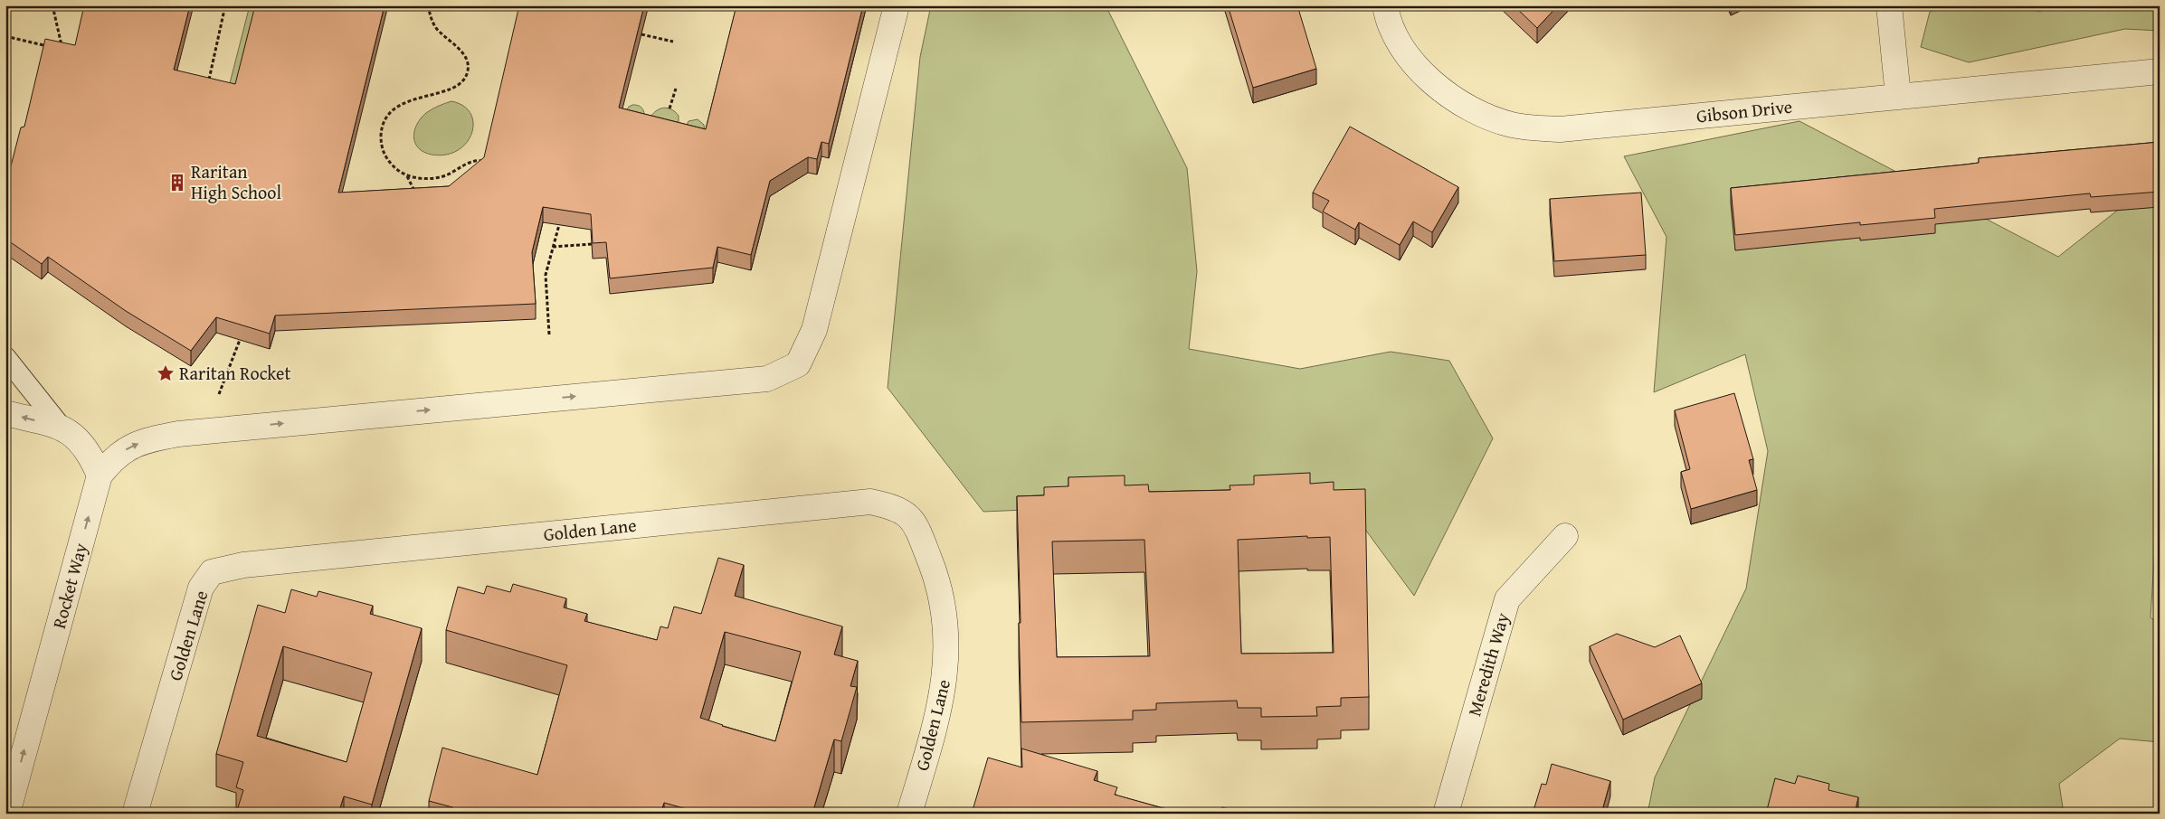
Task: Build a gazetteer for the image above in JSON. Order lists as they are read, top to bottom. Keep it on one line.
{"streets":{"street":["Gibson Drive","Golden Lane","Rocket Way","Meredith Way"]},"one_way":["Rocket Way"],"places":{"building":["Raritan High School"],"place":["Raritan Rocket"]}}
